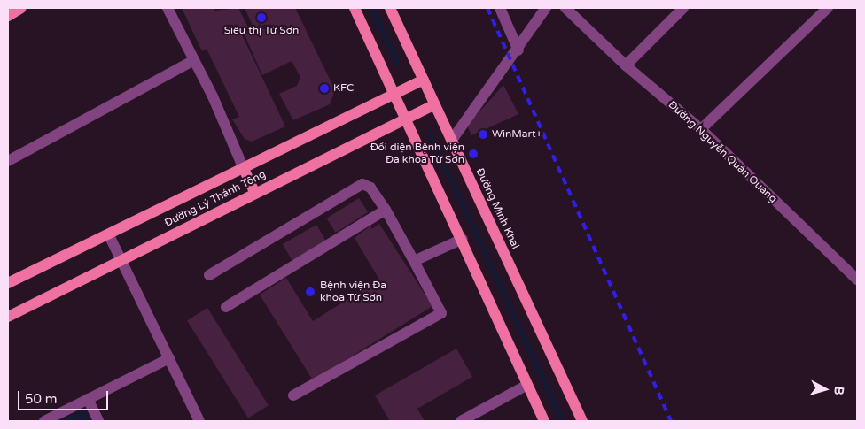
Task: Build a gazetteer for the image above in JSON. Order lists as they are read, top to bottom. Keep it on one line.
{"streets":{"main road":["Đường Lý Thánh Tông","Đường Minh Khai"],"street":["Đường Nguyễn Quán Quang"]},"crossings":[["Đường Lý Thánh Tông","Đường Minh Khai"]],"places":["Siêu thị Từ Sơn","KFC","WinMart+","Đối diện Bệnh viện Đa khoa Từ Sơn","Bệnh viện Đa khoa Từ Sơn"],"scale_bar":"50 m","north":"right"}
